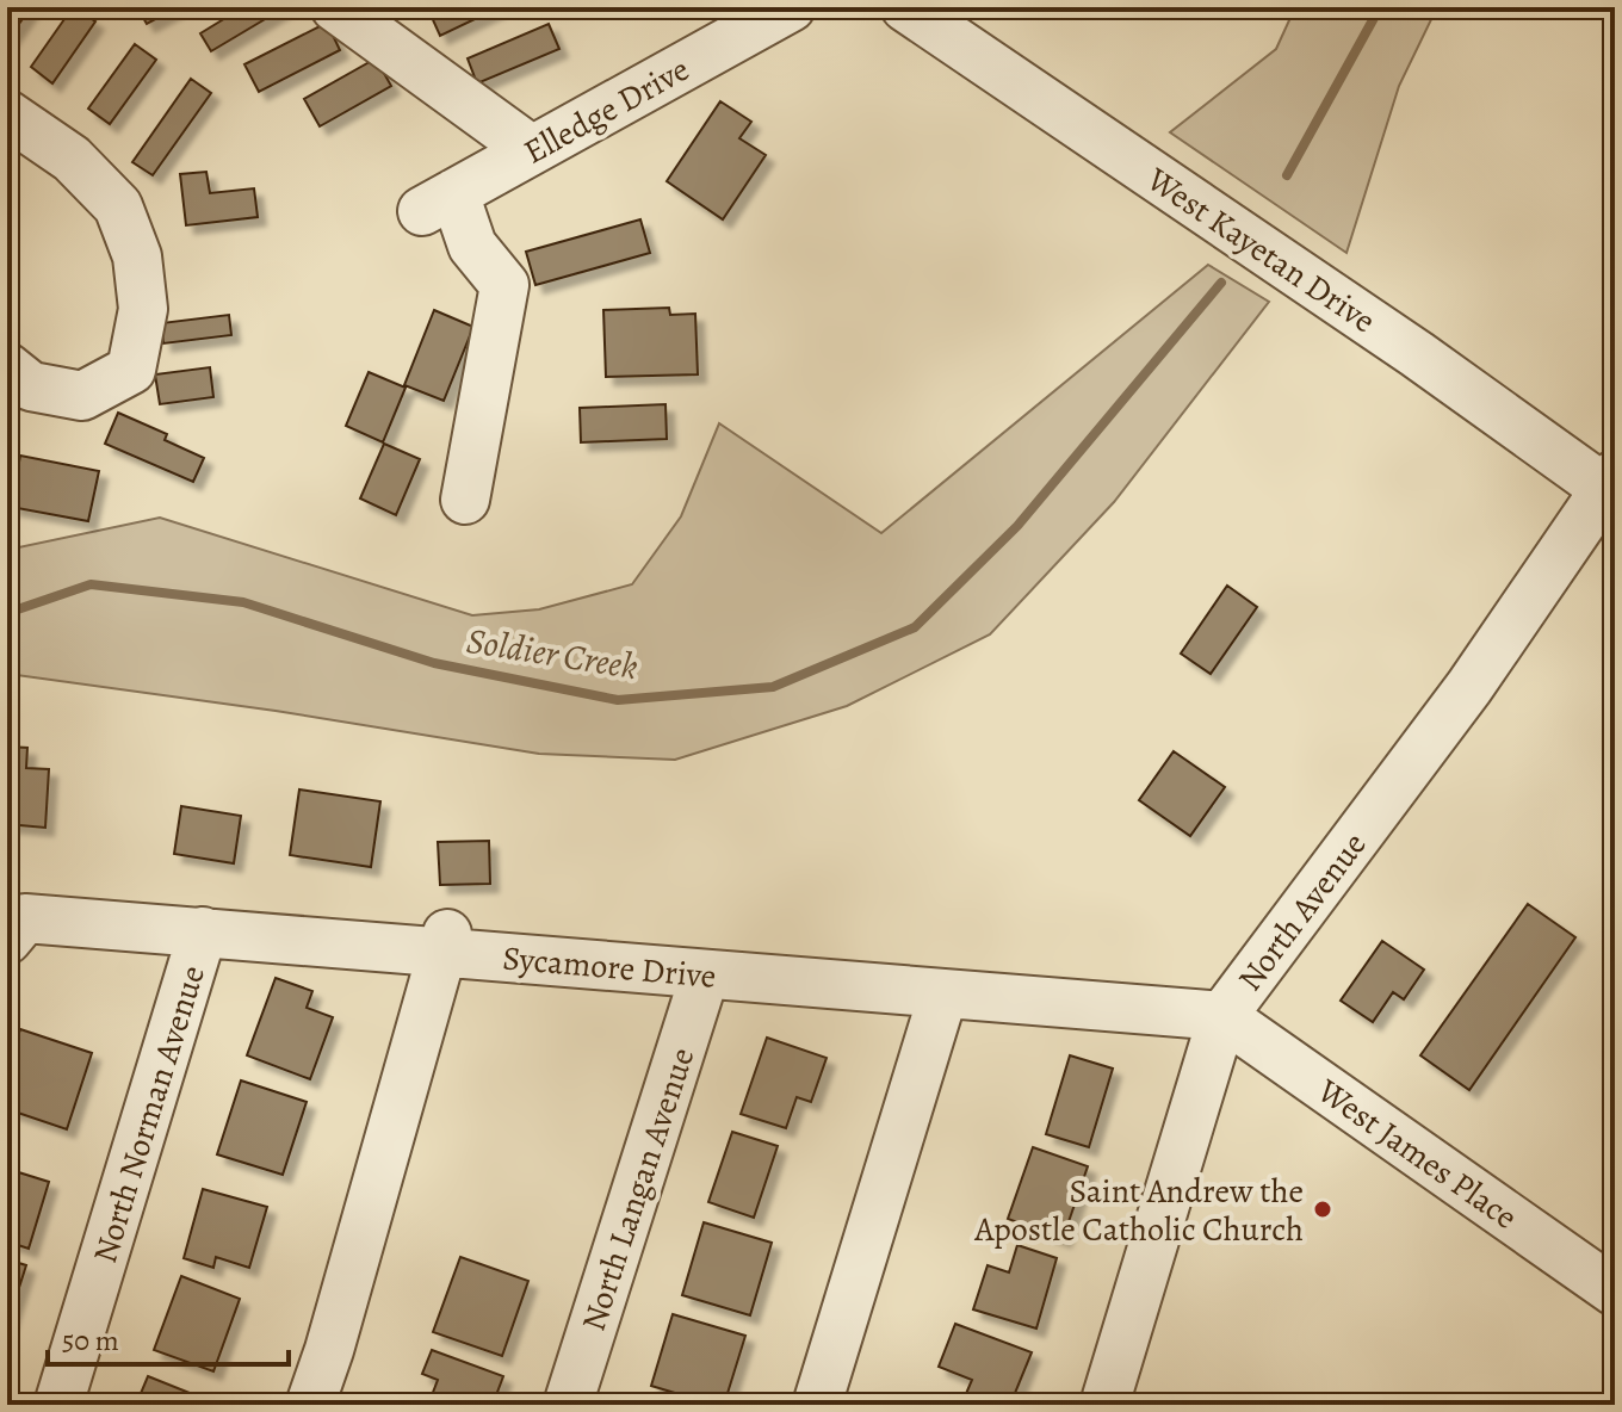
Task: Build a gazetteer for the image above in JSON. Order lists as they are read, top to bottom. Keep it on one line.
{"streets":{"street":["Elledge Drive","West Kayetan Drive","North Avenue","Sycamore Drive","North Norman Avenue","West James Place","North Langan Avenue"]},"crossings":[["West Kayetan Drive","North Avenue"],["North Avenue","Sycamore Drive"],["North Avenue","West James Place"],["Sycamore Drive","North Norman Avenue"],["Sycamore Drive","West James Place"],["Sycamore Drive","North Langan Avenue"]],"water":["Soldier Creek"],"places":["Saint Andrew the Apostle Catholic Church"],"scale_bar":"50 m"}
